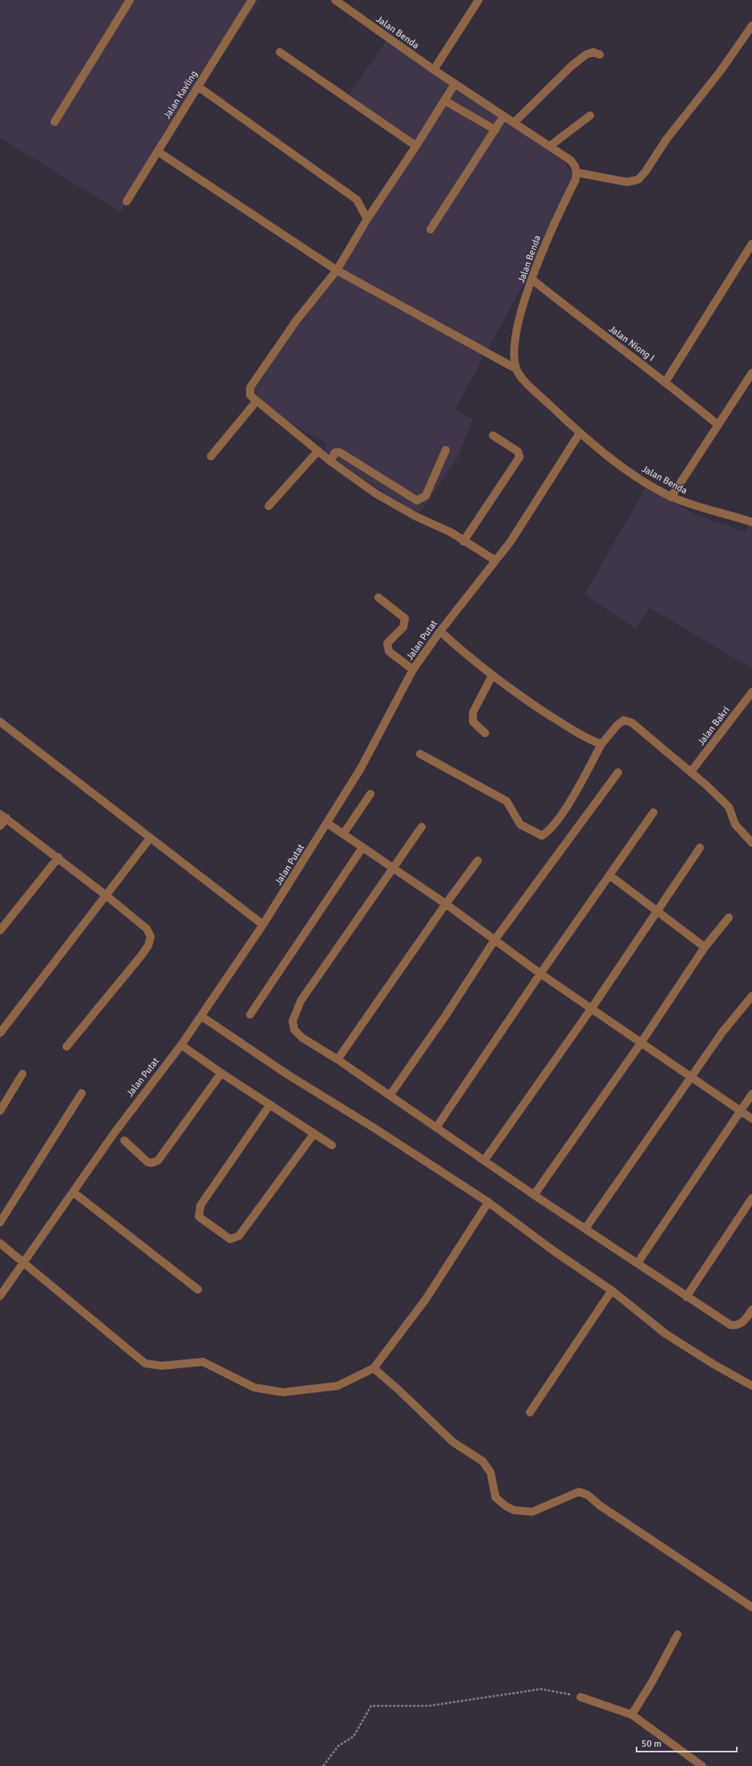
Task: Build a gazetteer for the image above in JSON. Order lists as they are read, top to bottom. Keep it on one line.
{"streets":{"street":["Jalan Benda","Jalan Kavling","Jalan Niong I","Jalan Putat","Jalan Bakri"]},"crossings":[["Jalan Benda","Jalan Niong I"],["Jalan Benda","Jalan Putat"]],"scale_bar":"50 m"}
